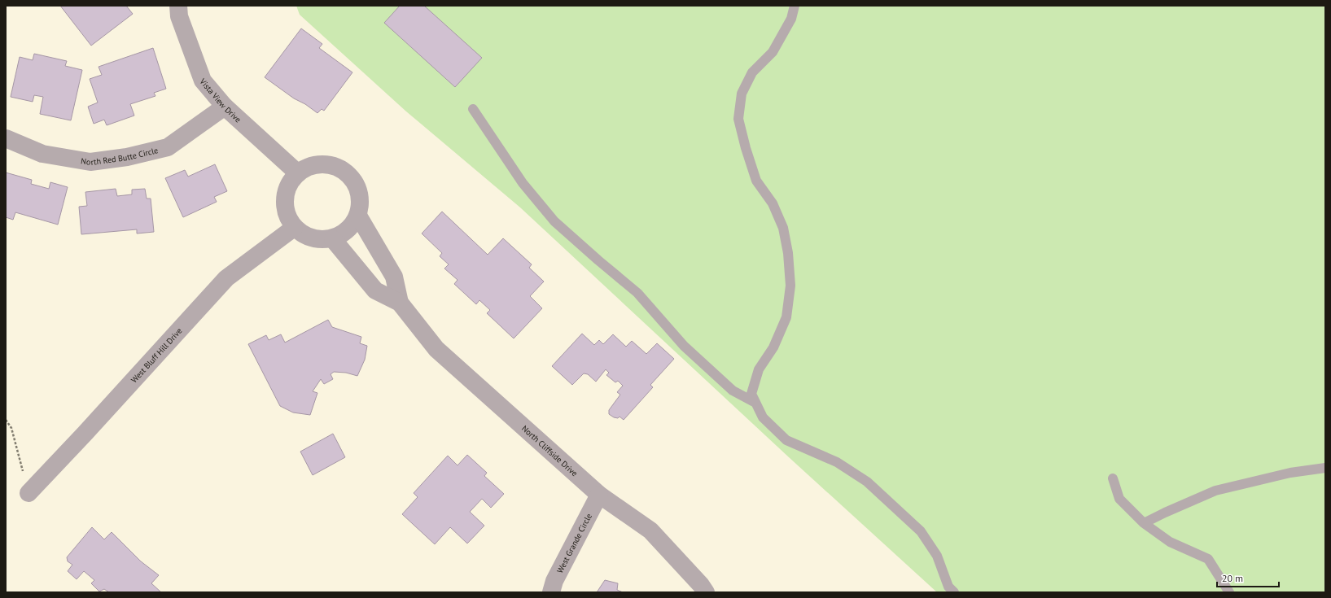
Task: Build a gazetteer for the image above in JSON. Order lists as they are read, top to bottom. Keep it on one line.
{"streets":{"street":["Vista View Drive","North Red Butte Circle","West Bluff Hill Drive","North Cliffside Drive","West Grande Circle"]},"crossings":[["Vista View Drive","North Red Butte Circle"],["Vista View Drive","West Bluff Hill Drive"],["Vista View Drive","North Cliffside Drive"],["West Bluff Hill Drive","North Cliffside Drive"],["North Cliffside Drive","West Grande Circle"]],"scale_bar":"20 m"}
